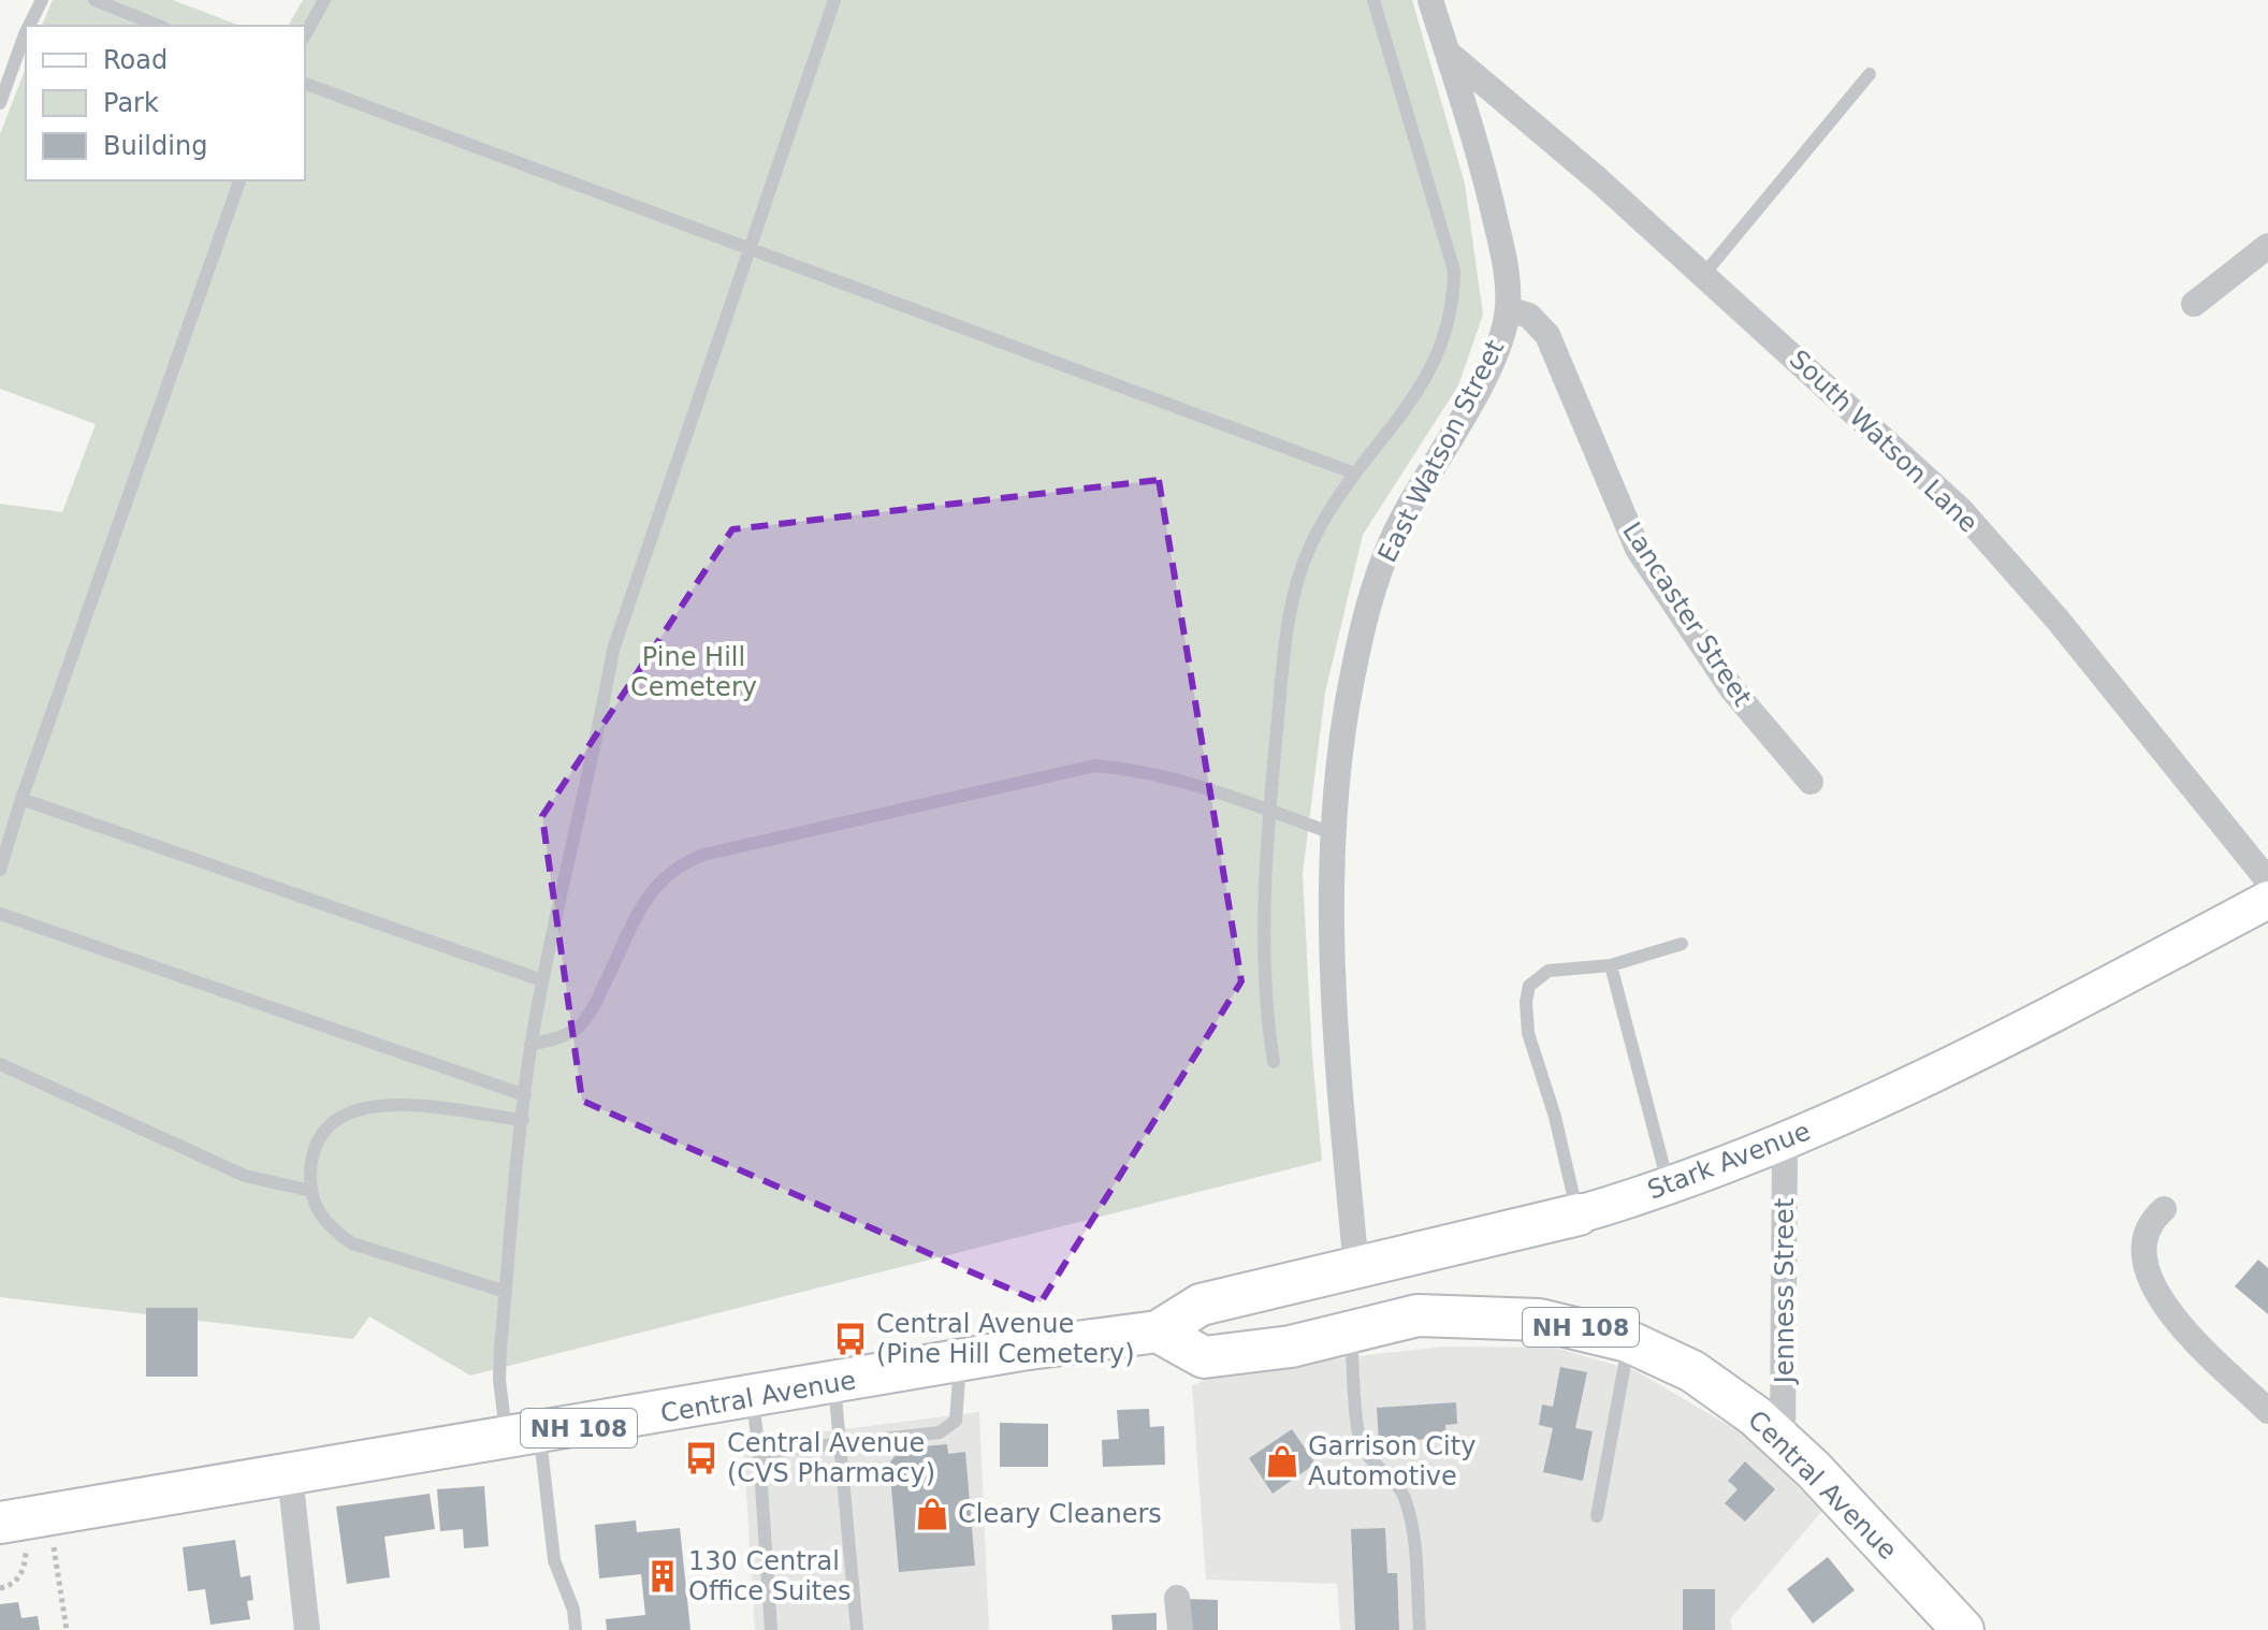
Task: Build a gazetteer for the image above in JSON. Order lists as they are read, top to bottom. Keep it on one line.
{"streets":{"main road":["Stark Avenue","NH 108","Central Avenue"],"street":["South Watson Lane","East Watson Street","Lancaster Street","Jenness Street"]},"crossings":[["South Watson Lane","East Watson Street"],["East Watson Street","Lancaster Street"],["East Watson Street","Stark Avenue"],["Stark Avenue","Jenness Street"],["Stark Avenue","Central Avenue"],["Jenness Street","Central Avenue"]],"parks":["Pine Hill Cemetery"],"places":{"bus stop":["Central Avenue (Pine Hill Cemetery)","Central Avenue (CVS Pharmacy)"],"shop":["Garrison City Automotive","Cleary Cleaners"],"building":["130 Central Office Suites"]},"legend":["Road","Park","Building"]}
